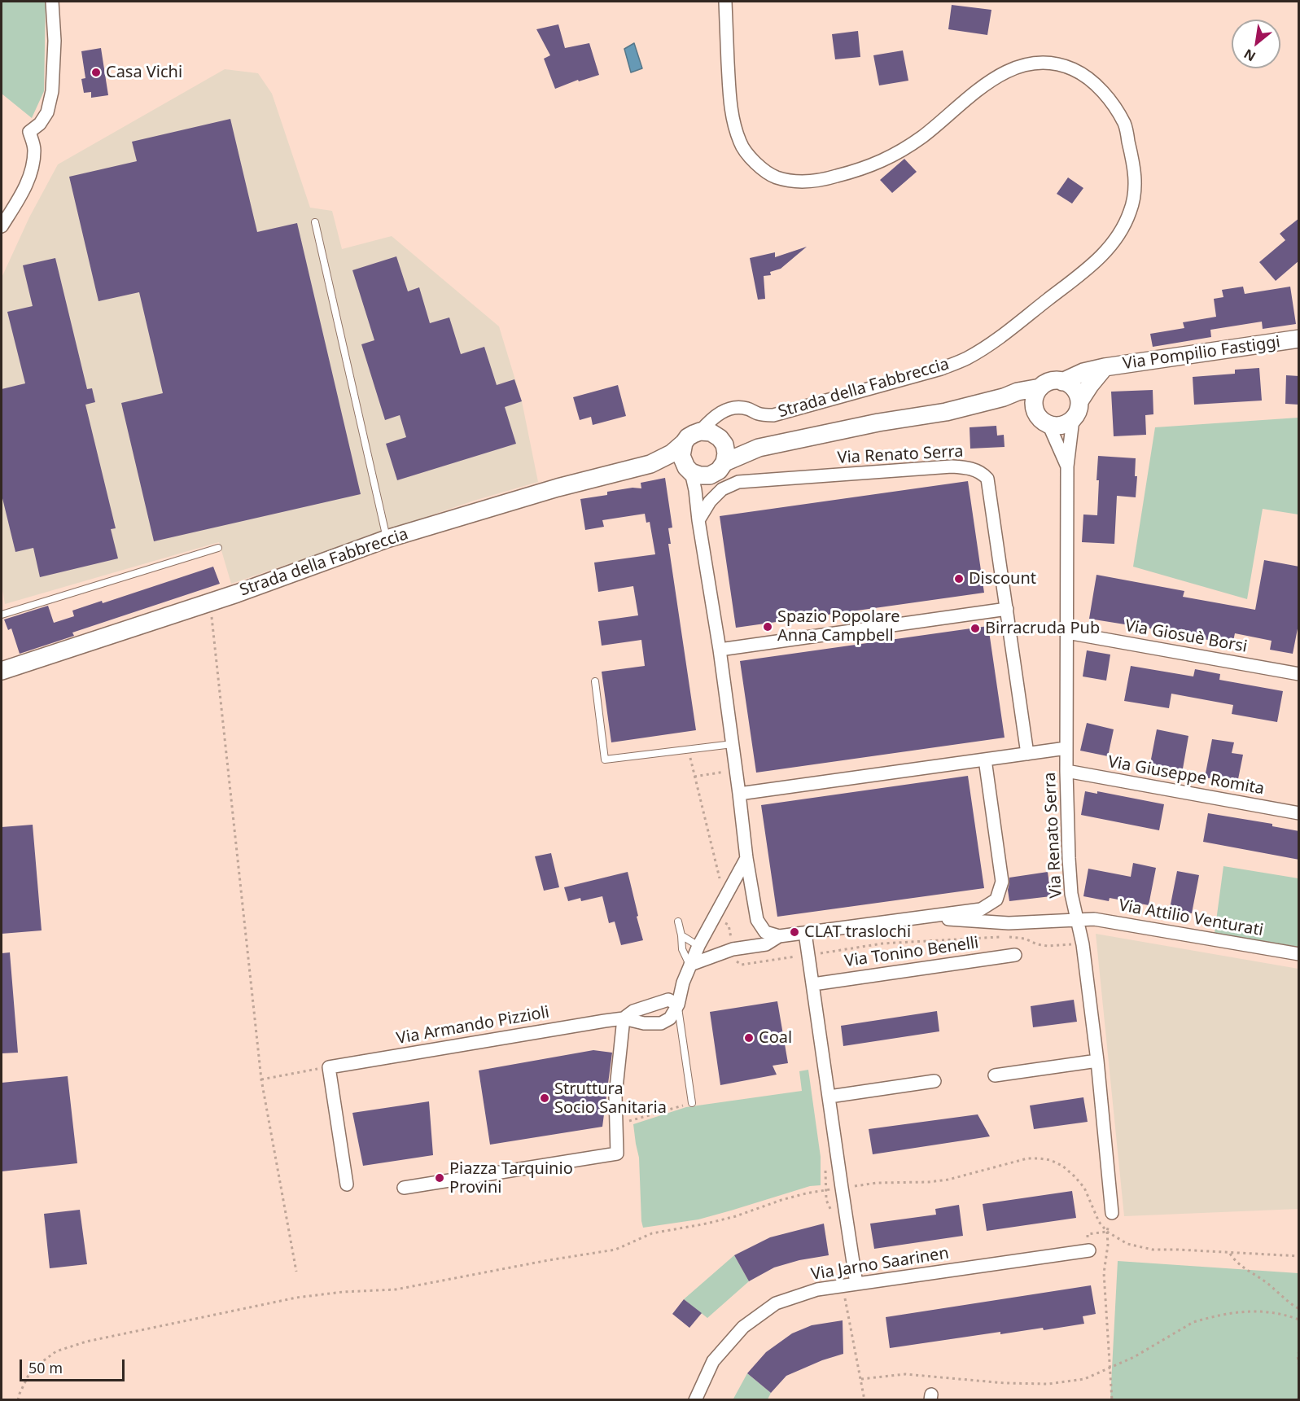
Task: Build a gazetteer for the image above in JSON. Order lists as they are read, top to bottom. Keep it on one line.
{"streets":{"street":["Via Pompilio Fastiggi","Strada della Fabbreccia","Via Renato Serra","Via Giosuè Borsi","Via Giuseppe Romita","Via Attilio Venturati","Via Tonino Benelli","Via Armando Pizzioli","Via Jarno Saarinen"]},"crossings":[["Via Pompilio Fastiggi","Strada della Fabbreccia"],["Via Pompilio Fastiggi","Via Renato Serra"],["Strada della Fabbreccia","Via Renato Serra"],["Via Renato Serra","Via Giosuè Borsi"],["Via Renato Serra","Via Giuseppe Romita"],["Via Renato Serra","Via Attilio Venturati"],["Via Renato Serra","Via Armando Pizzioli"]],"places":["Casa Vichi","Discount","Spazio Popolare Anna Campbell","Birracruda Pub","CLAT traslochi","Coal","Struttura Socio Sanitaria","Piazza Tarquinio Provini"],"scale_bar":"50 m","north":"bottom left"}
